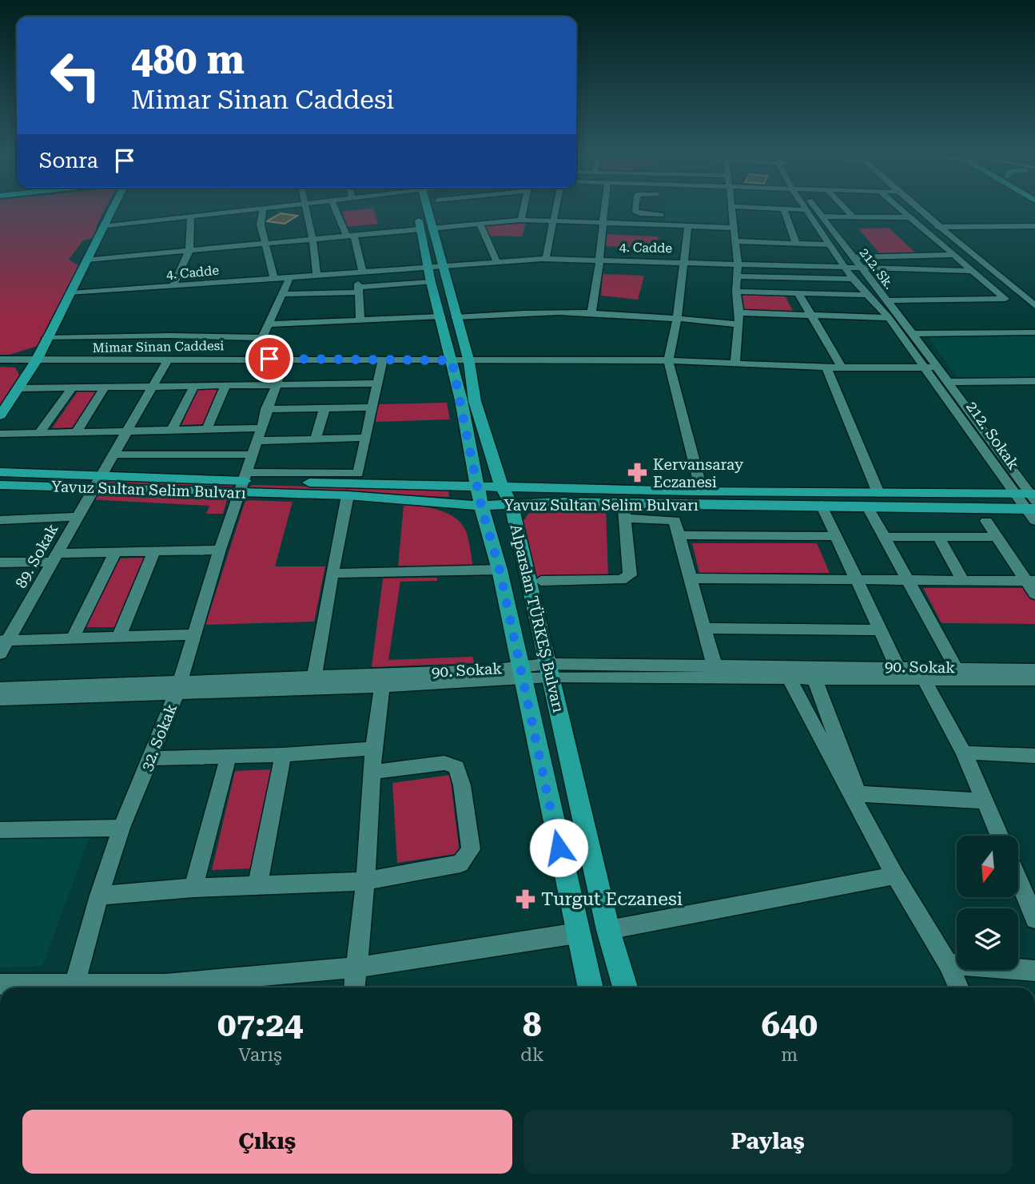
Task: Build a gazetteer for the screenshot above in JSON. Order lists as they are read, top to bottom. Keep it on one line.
{"streets":{"main road":["Yavuz Sultan Selim Bulvarı","Alparslan TÜRKEŞ Bulvarı"],"street":["4. Cadde","212. Sk.","Mimar Sinan Caddesi","212. Sokak","89. Sokak","90. Sokak","32. Sokak"]},"crossings":[["4. Cadde","212. Sk."],["4. Cadde","212. Sokak"],["4. Cadde","Alparslan TÜRKEŞ Bulvarı"],["212. Sk.","Mimar Sinan Caddesi"],["212. Sk.","212. Sokak"],["212. Sk.","Yavuz Sultan Selim Bulvarı"],["Mimar Sinan Caddesi","212. Sokak"],["Mimar Sinan Caddesi","89. Sokak"],["Mimar Sinan Caddesi","Alparslan TÜRKEŞ Bulvarı"],["Mimar Sinan Caddesi","32. Sokak"],["212. Sokak","Yavuz Sultan Selim Bulvarı"],["Yavuz Sultan Selim Bulvarı","89. Sokak"],["Yavuz Sultan Selim Bulvarı","Alparslan TÜRKEŞ Bulvarı"],["Yavuz Sultan Selim Bulvarı","32. Sokak"],["Alparslan TÜRKEŞ Bulvarı","90. Sokak"],["90. Sokak","32. Sokak"]],"places":{"pharmacy":["Kervansaray Eczanesi","Turgut Eczanesi"]},"north":"bottom","page":{"turn":["480 m","Mimar Sinan Caddesi"],"then":"Sonra","eta":["07:24","Varış","8","dk","640","m"],"buttons":["Çıkış","Paylaş"]}}
